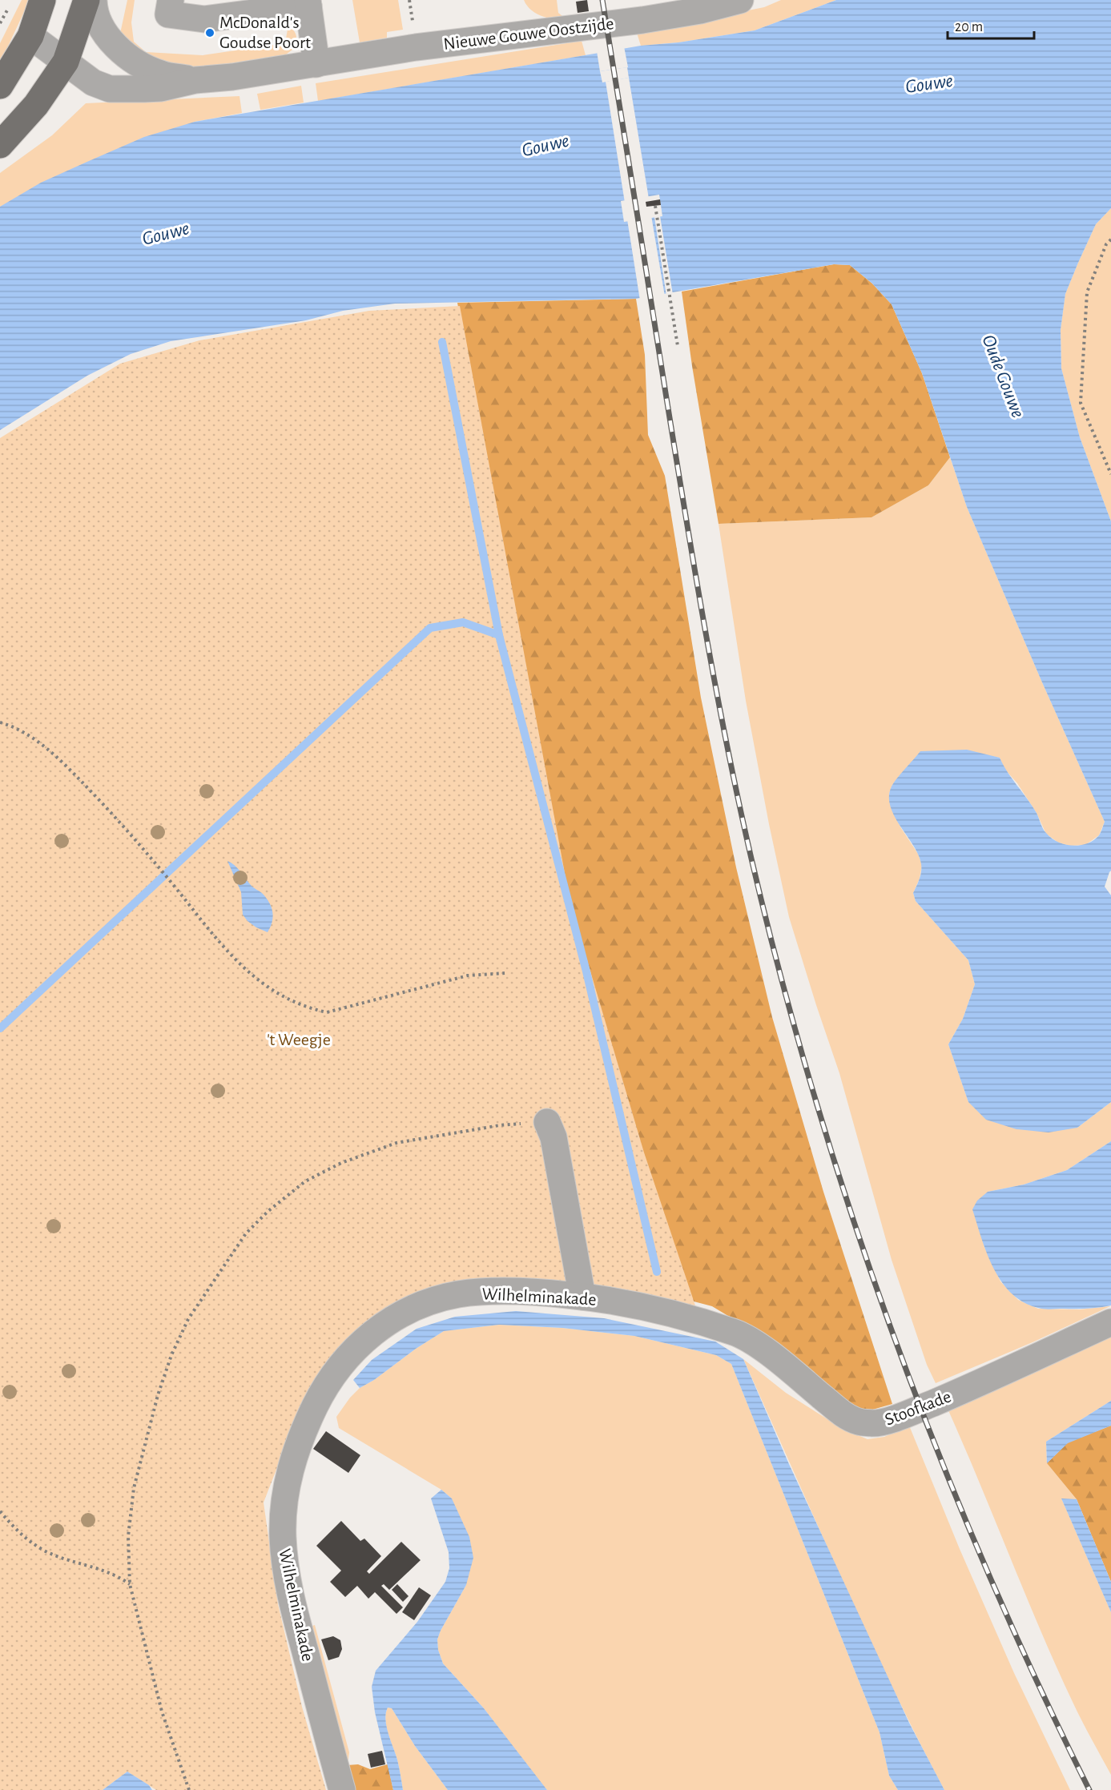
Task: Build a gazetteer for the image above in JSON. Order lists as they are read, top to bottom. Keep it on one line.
{"streets":{"street":["Nieuwe Gouwe Oostzijde","Wilhelminakade","Stoofkade"]},"crossings":[["Wilhelminakade","Stoofkade"]],"water":["Gouwe","Oude Gouwe"],"parks":["'t Weegje"],"places":["McDonald's Goudse Poort"],"scale_bar":"20 m"}
